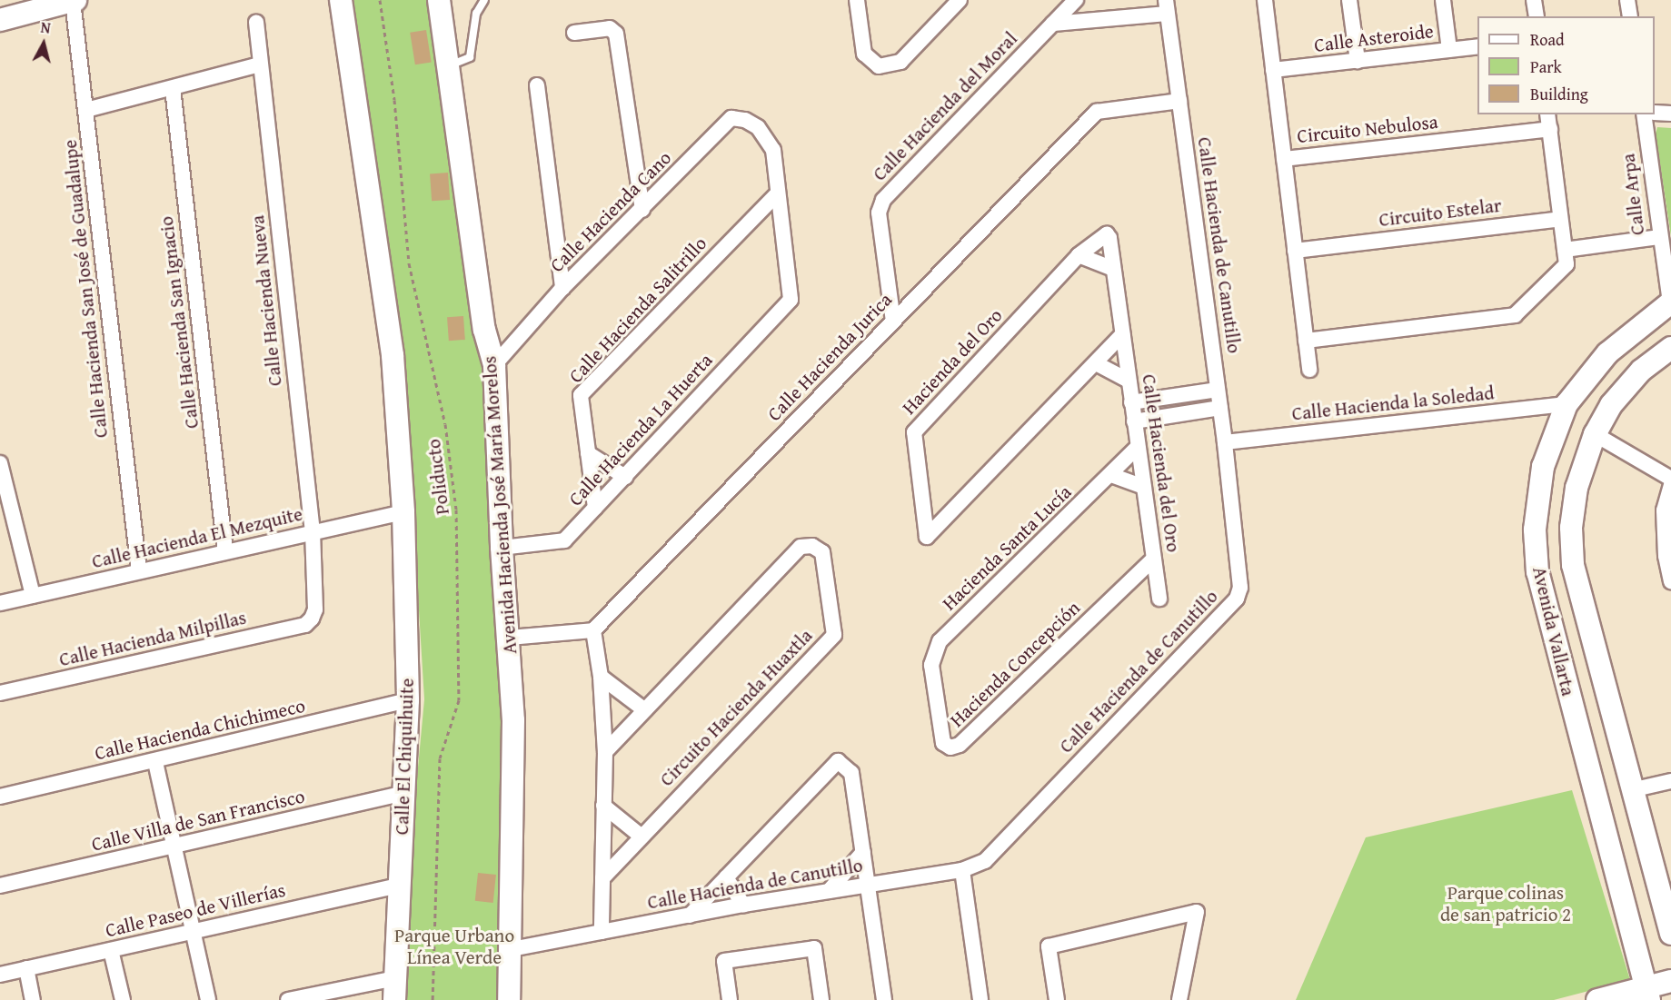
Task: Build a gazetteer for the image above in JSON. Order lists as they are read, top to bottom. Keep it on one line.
{"streets":{"main road":["Avenida Hacienda José María Morelos","Avenida Vallarta","Calle El Chiquihuite"],"street":["Calle Asteroide","Calle Hacienda del Moral","Circuito Nebulosa","Calle Arpa","Calle Hacienda Cano","Circuito Estelar","Calle Hacienda de Canutillo","Calle Hacienda San José de Guadalupe","Calle Hacienda Nueva","Calle Hacienda Salitrillo","Calle Hacienda San Ignacio","Calle Hacienda Jurica","Hacienda del Oro","Calle Hacienda la Soledad","Calle Hacienda La Huerta","Calle Hacienda del Oro","Calle Hacienda El Mezquite","Hacienda Santa Lucía","Calle Hacienda Milpillas","Hacienda Concepción","Circuito Hacienda Huaxtla","Calle Hacienda Chichimeco","Calle Villa de San Francisco","Calle Paseo de Villerías"],"path":["Poliducto"]},"crossings":[["Calle Asteroide","Circuito Nebulosa"],["Calle Hacienda del Moral","Calle Hacienda Jurica"],["Calle Arpa","Avenida Vallarta"],["Calle Hacienda Cano","Calle Hacienda Salitrillo"],["Calle Hacienda Cano","Calle Hacienda La Huerta"],["Calle Hacienda Cano","Avenida Hacienda José María Morelos"],["Calle Hacienda de Canutillo","Calle Hacienda Jurica"],["Calle Hacienda de Canutillo","Calle Hacienda la Soledad"],["Calle Hacienda de Canutillo","Avenida Hacienda José María Morelos"],["Calle Hacienda San José de Guadalupe","Calle Hacienda El Mezquite"],["Calle Hacienda Nueva","Calle Hacienda El Mezquite"],["Calle Hacienda Nueva","Calle Hacienda Milpillas"],["Calle Hacienda Salitrillo","Calle Hacienda La Huerta"],["Calle Hacienda San Ignacio","Calle Hacienda El Mezquite"],["Hacienda del Oro","Calle Hacienda del Oro"],["Calle Hacienda la Soledad","Avenida Vallarta"],["Calle Hacienda La Huerta","Avenida Hacienda José María Morelos"],["Calle Hacienda del Oro","Hacienda Santa Lucía"],["Calle Hacienda del Oro","Hacienda Concepción"],["Calle Hacienda El Mezquite","Calle El Chiquihuite"],["Hacienda Santa Lucía","Hacienda Concepción"],["Calle Hacienda Chichimeco","Calle El Chiquihuite"],["Calle El Chiquihuite","Calle Villa de San Francisco"],["Calle El Chiquihuite","Calle Paseo de Villerías"]],"parks":["Parque colinas de san patricio 2","Parque Urbano Línea Verde"],"legend":["Road","Park","Building"],"north":"top"}
